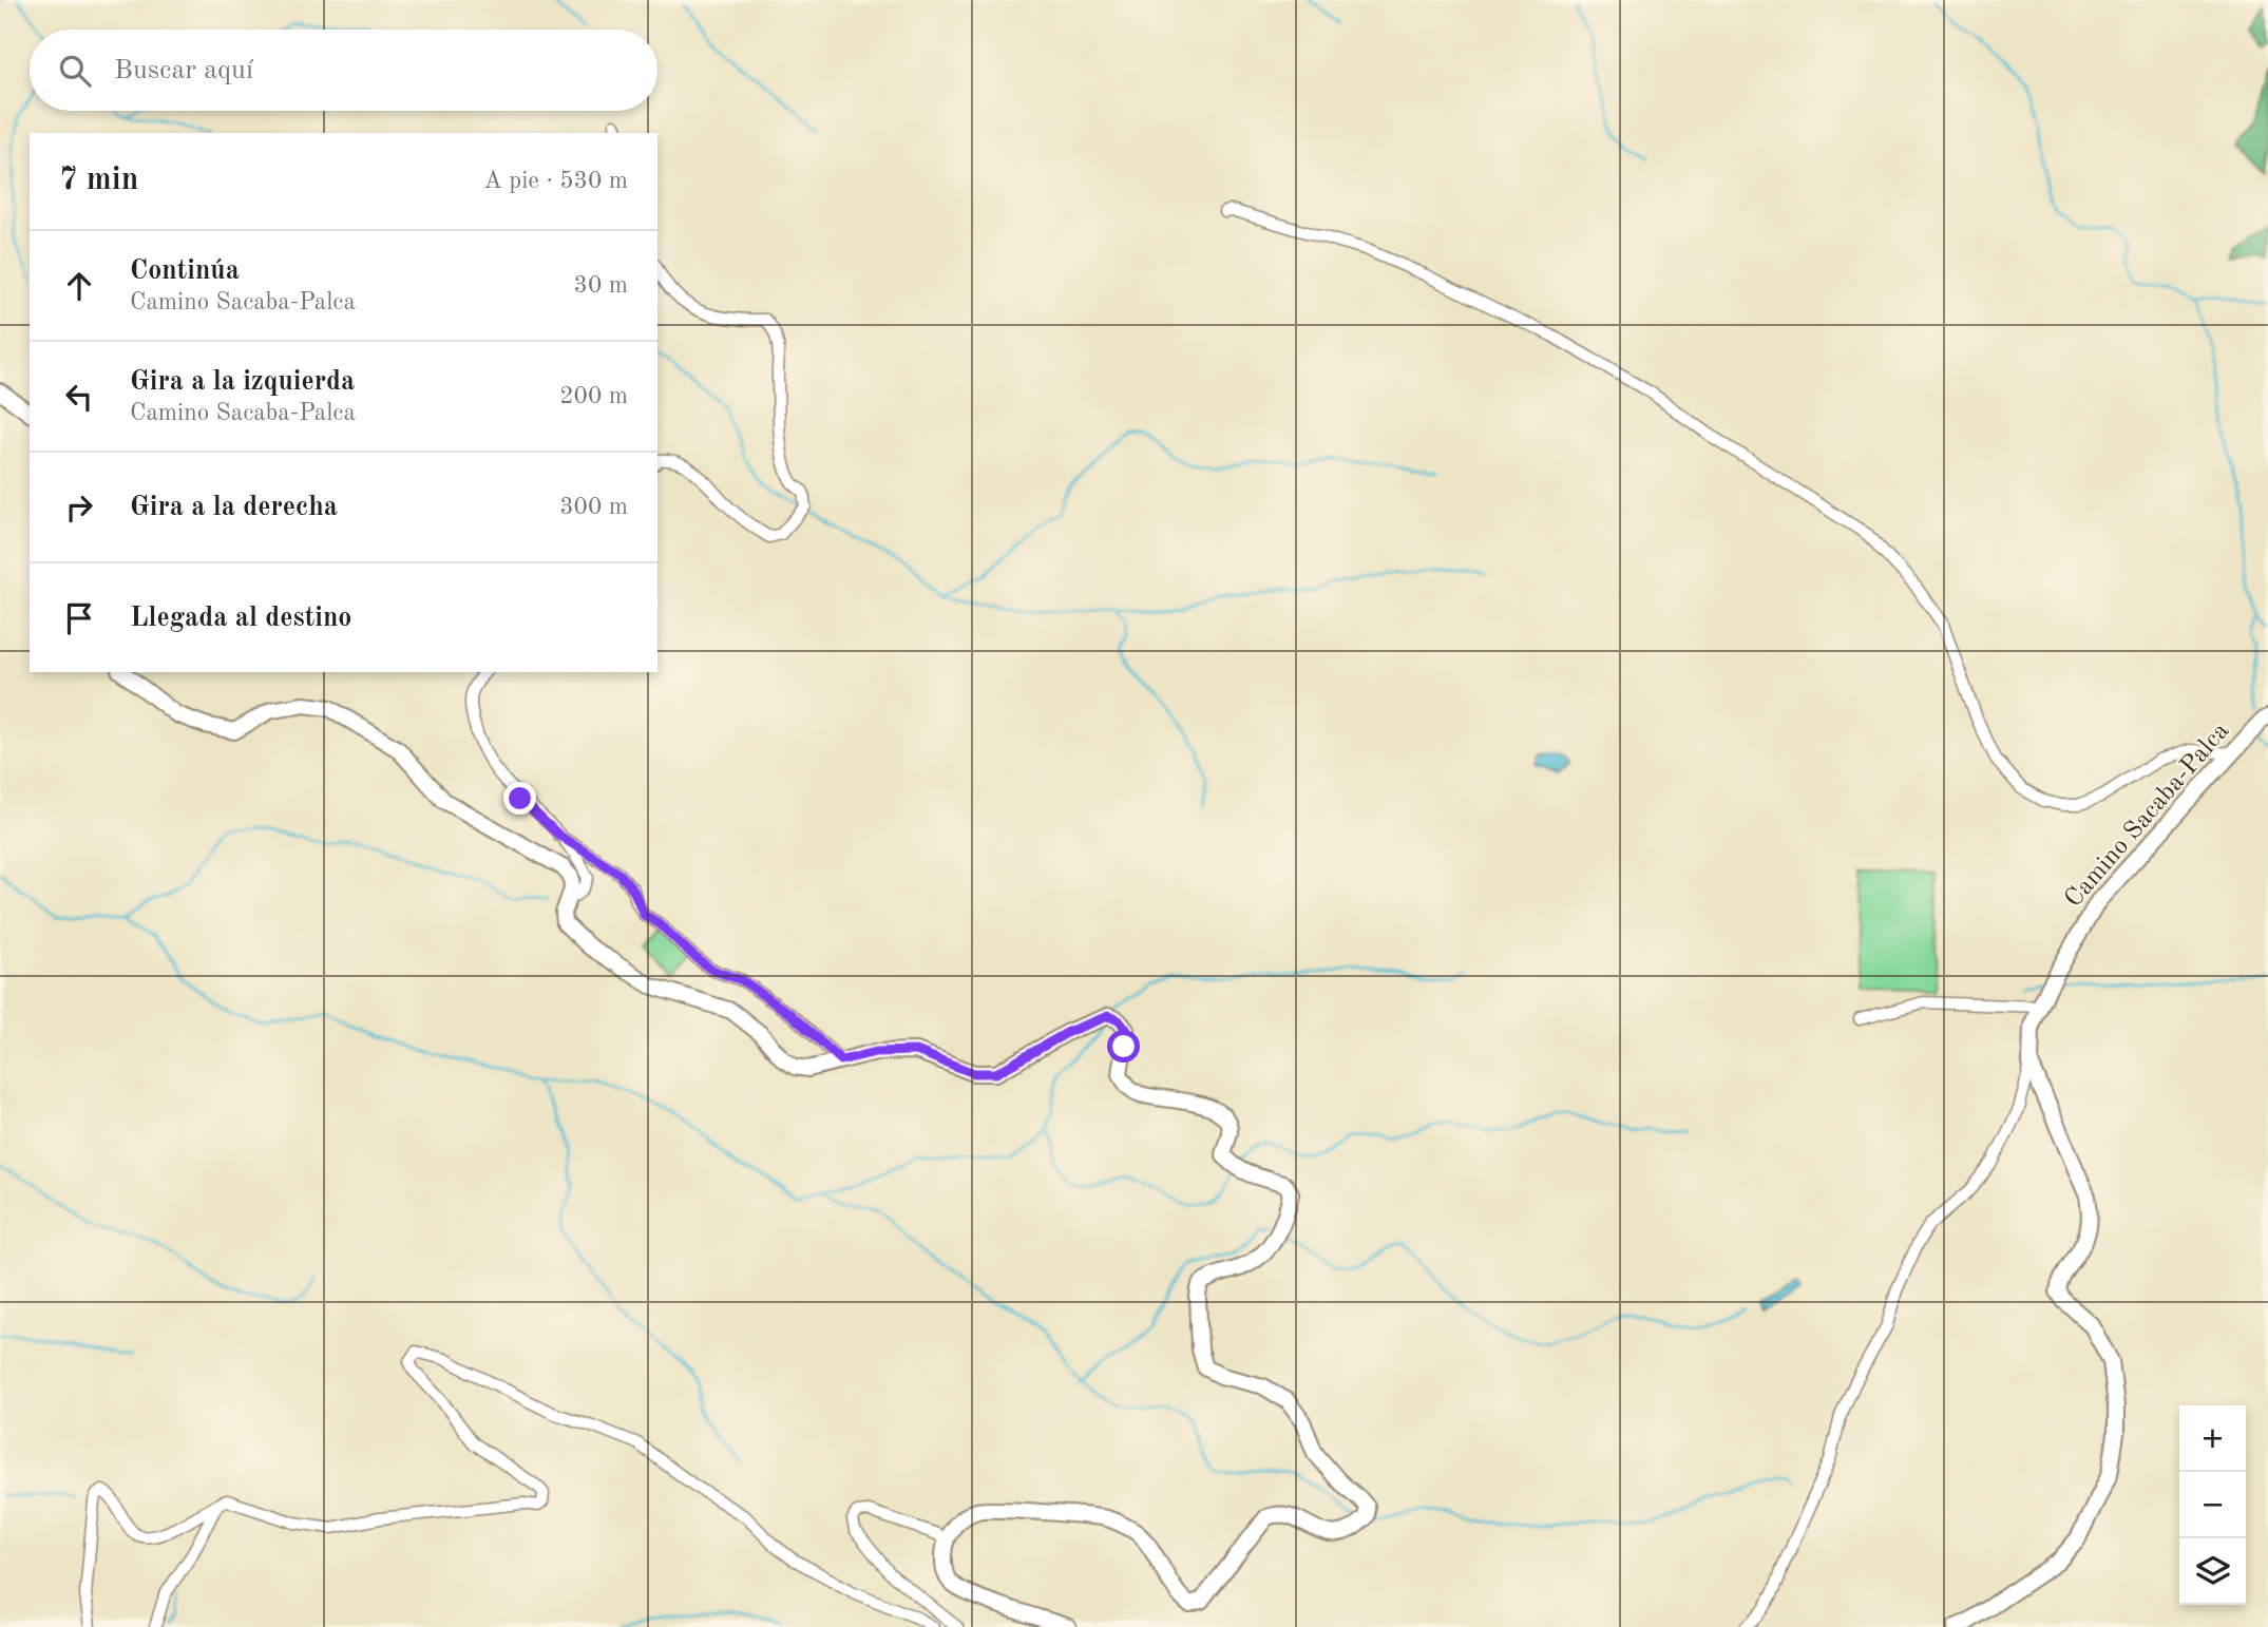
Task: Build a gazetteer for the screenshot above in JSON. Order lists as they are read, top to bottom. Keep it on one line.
{"streets":{"street":["Camino Sacaba-Palca"]},"page":{"search":"Buscar aquí","heading":["7 min","A pie · 530 m"],"list":[["Continúa","Camino Sacaba-Palca","30 m"],["Gira a la izquierda","Camino Sacaba-Palca","200 m"],["Gira a la derecha","300 m"],"Llegada al destino"],"map_buttons":["+","−"]}}
